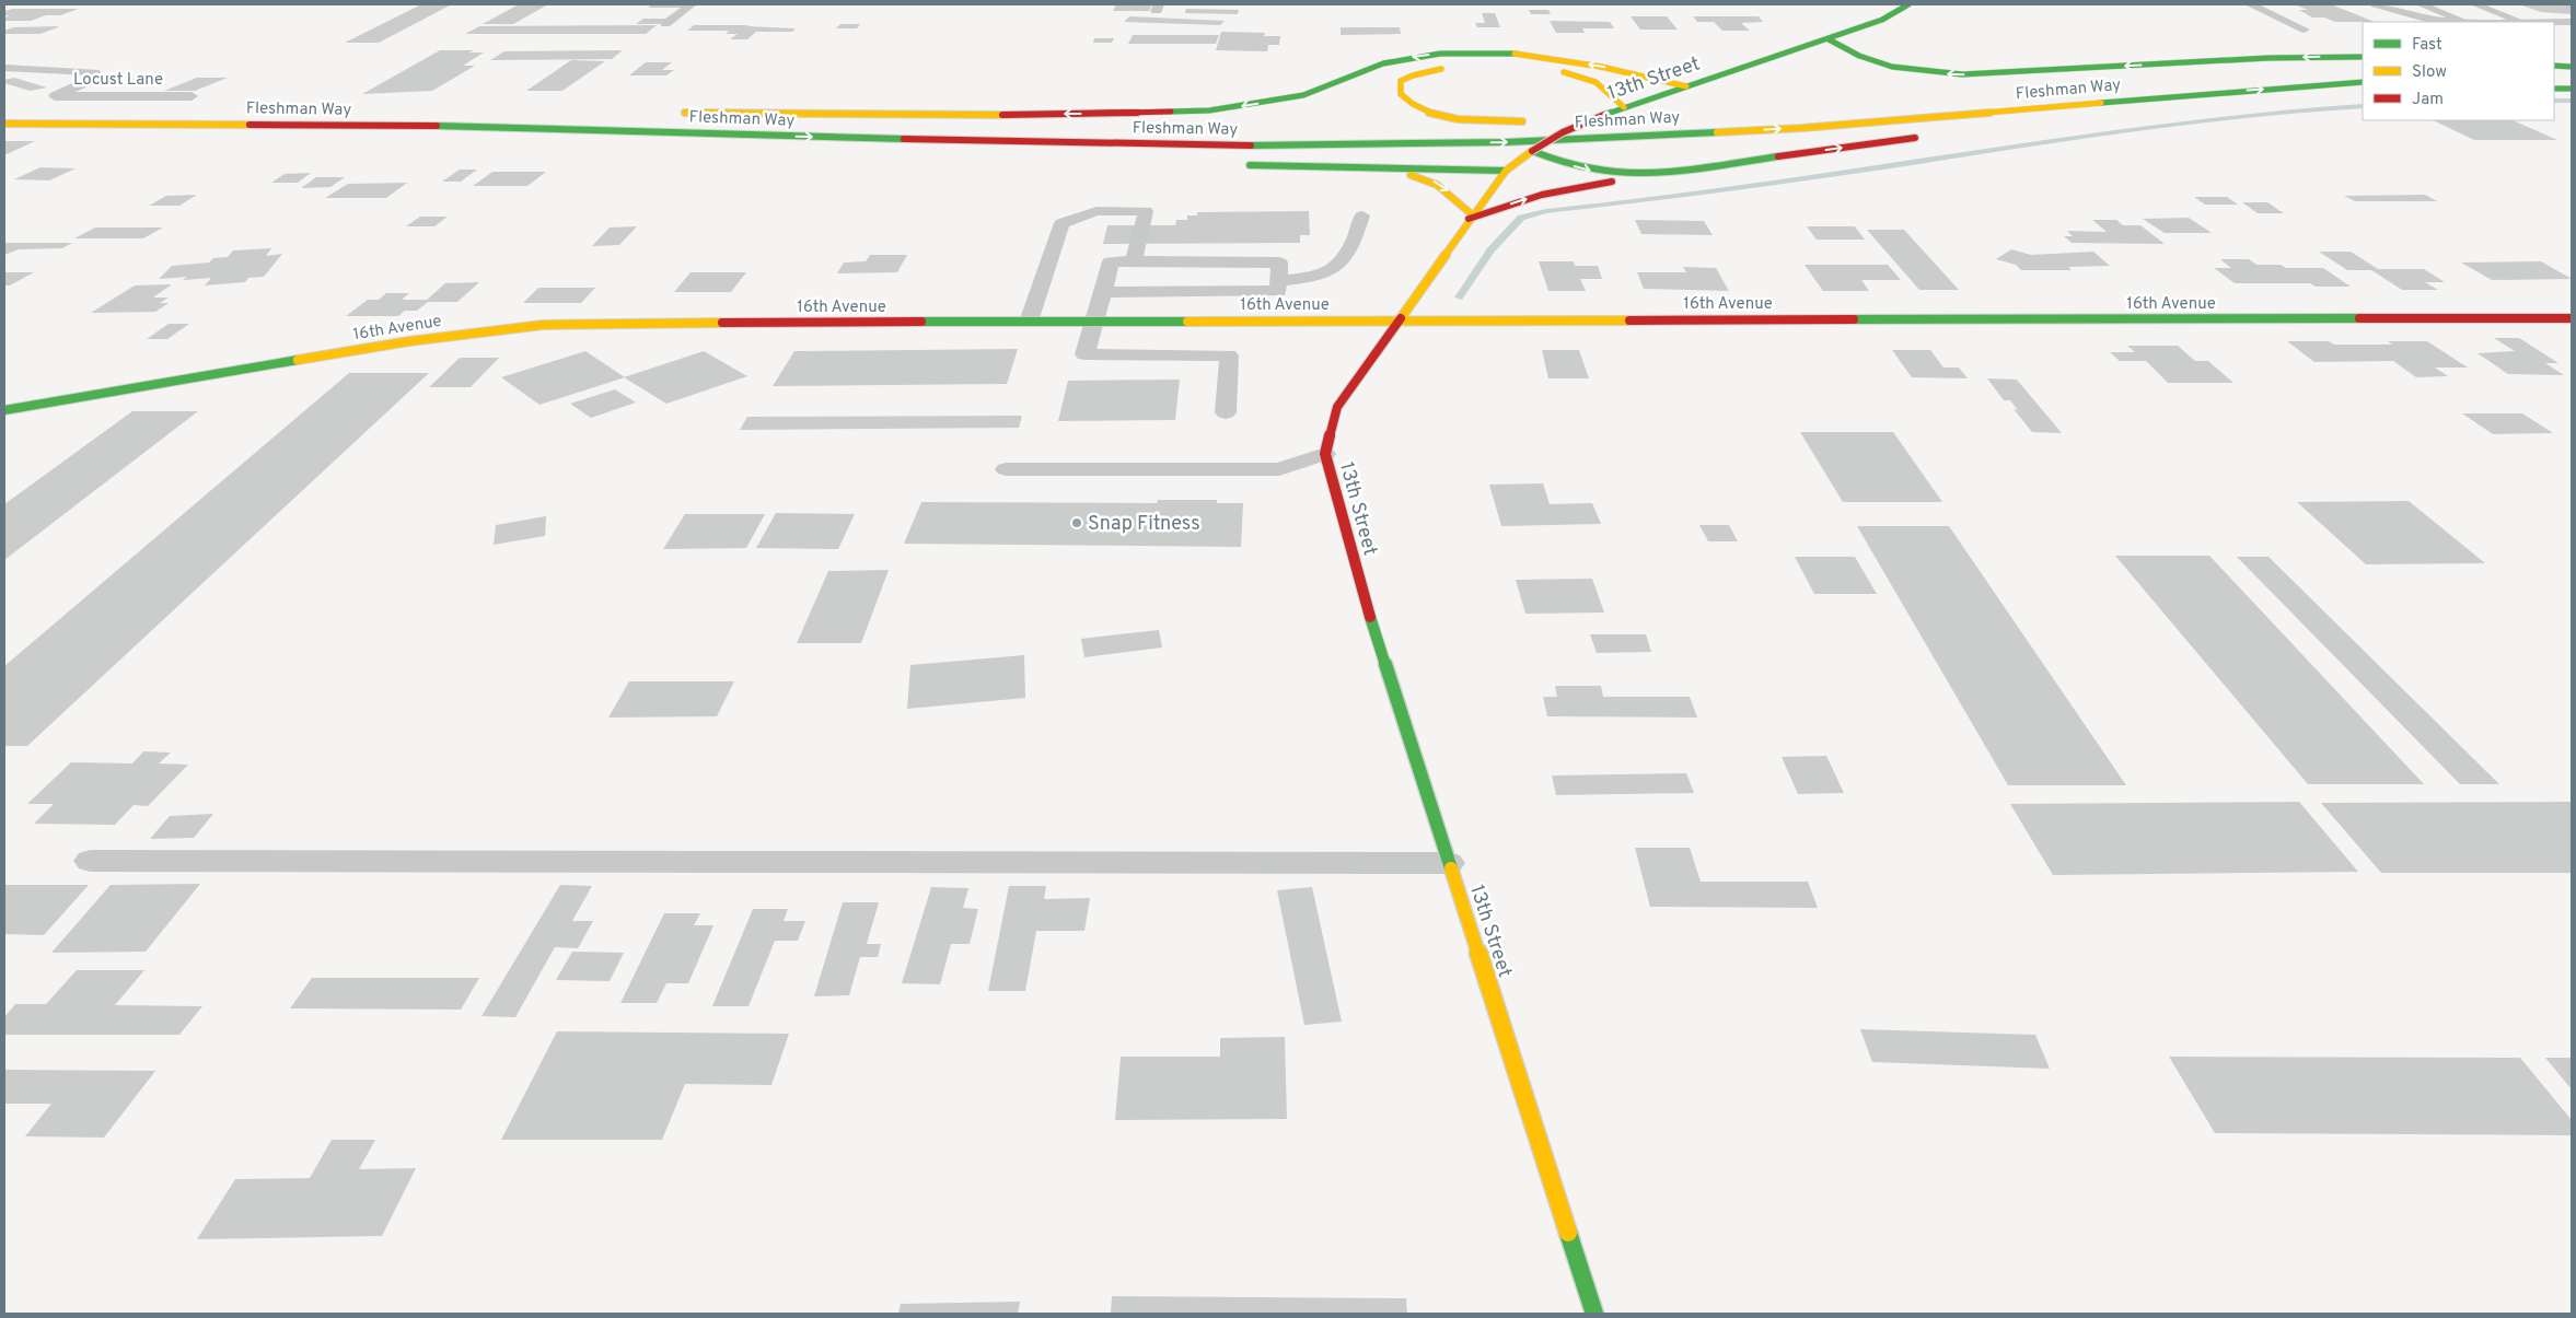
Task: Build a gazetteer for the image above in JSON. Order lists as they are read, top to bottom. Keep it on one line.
{"streets":{"main road":["13th Street","Fleshman Way","16th Avenue"],"lane":["Locust Lane"]},"crossings":[["13th Street","16th Avenue"]],"places":["Snap Fitness"],"legend":["Fast","Slow","Jam"]}
